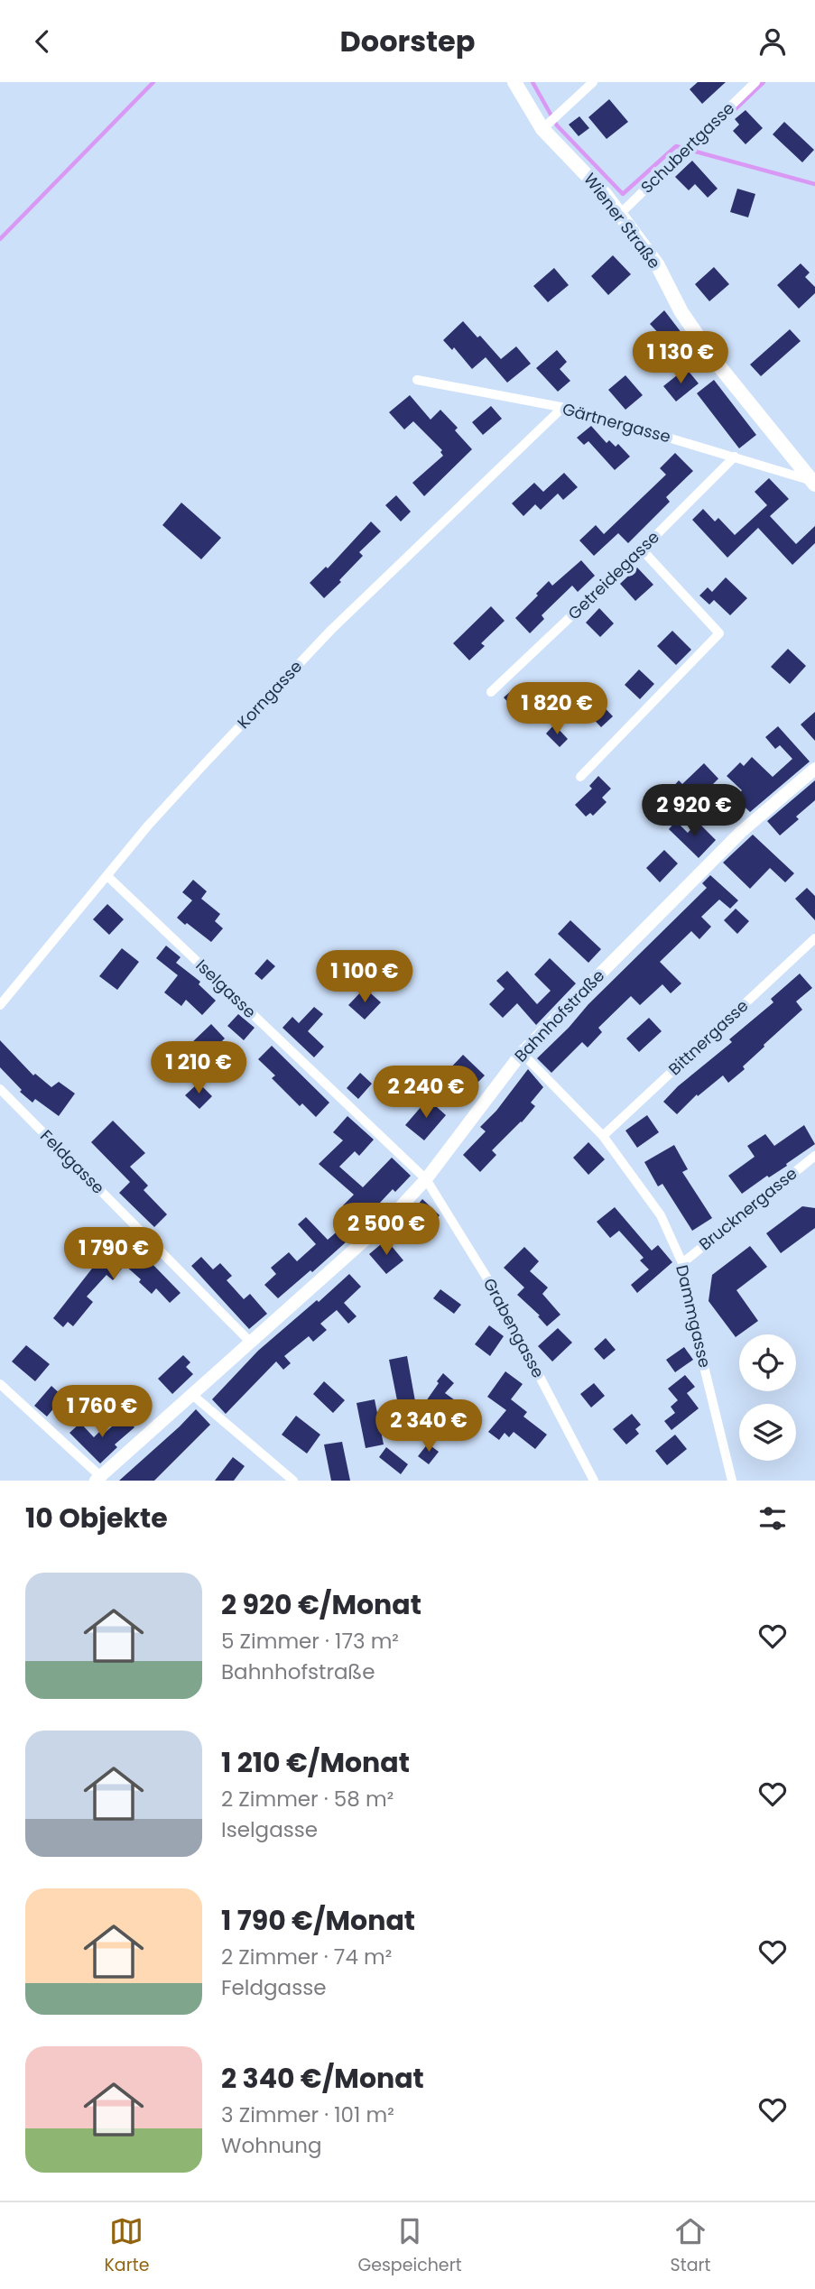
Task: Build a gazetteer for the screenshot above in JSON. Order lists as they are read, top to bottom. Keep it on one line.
{"streets":{"main road":["Wiener Straße"],"street":["Schubertgasse","Gärtnergasse","Getreidegasse","Korngasse","Iselgasse","Bahnhofstraße","Bittnergasse","Feldgasse","Brucknergasse","Dammgasse","Grabengasse"]},"crossings":[["Schubertgasse","Wiener Straße"],["Wiener Straße","Gärtnergasse"],["Gärtnergasse","Getreidegasse"],["Gärtnergasse","Korngasse"],["Korngasse","Iselgasse"],["Iselgasse","Bahnhofstraße"],["Iselgasse","Grabengasse"],["Bahnhofstraße","Feldgasse"],["Bahnhofstraße","Dammgasse"],["Bahnhofstraße","Grabengasse"],["Bittnergasse","Dammgasse"],["Brucknergasse","Dammgasse"]],"page":{"header":"Doorstep","price":["1 130 €","1 820 €","2 920 €","1 100 €","1 210 €","2 240 €","2 500 €","1 790 €","1 760 €","2 340 €"],"heading":"10 Objekte","list":[{"name":"2 920 €/Monat","note":"5 Zimmer · 173 m² · Bahnhofstraße"},{"name":"1 210 €/Monat","note":"2 Zimmer · 58 m² · Iselgasse"},{"name":"1 790 €/Monat","note":"2 Zimmer · 74 m² · Feldgasse"},{"name":"2 340 €/Monat","note":"3 Zimmer · 101 m² · Wohnung"}],"tabs":["Karte","Gespeichert","Start"]}}
